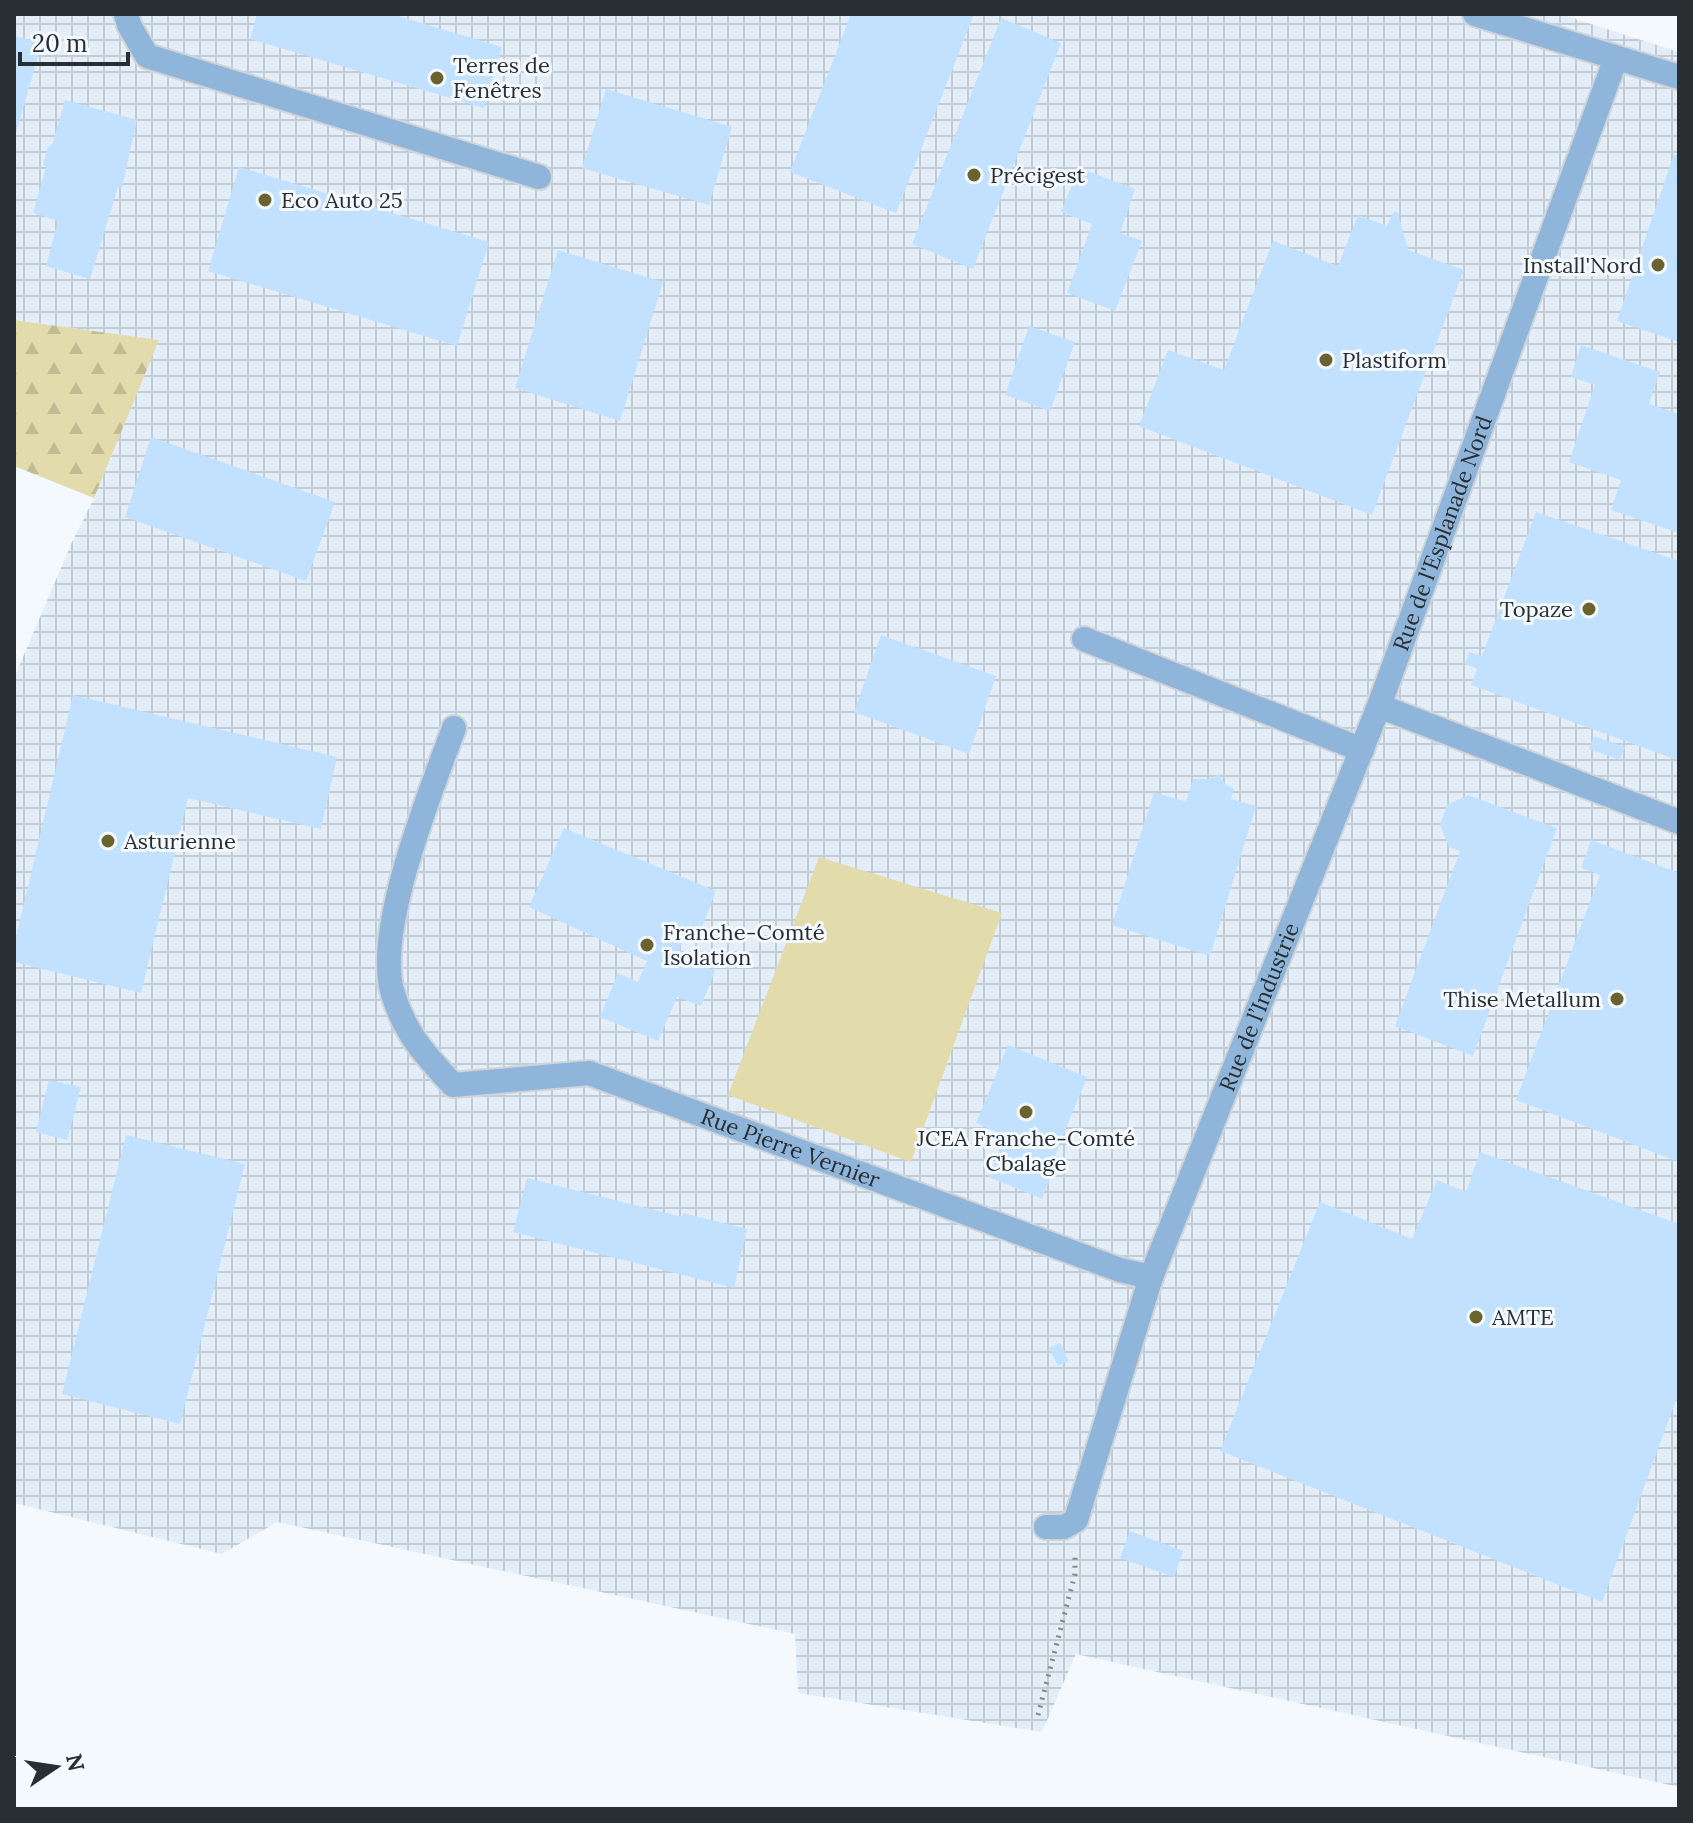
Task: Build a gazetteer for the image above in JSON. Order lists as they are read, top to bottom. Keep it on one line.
{"streets":{"street":["Rue de l'Esplanade Nord","Rue de l’Industrie","Rue Pierre Vernier"]},"crossings":[["Rue de l'Esplanade Nord","Rue de l’Industrie"],["Rue de l’Industrie","Rue Pierre Vernier"]],"places":["Terres de Fenêtres","Précigest","Eco Auto 25","Install'Nord","Plastiform","Topaze","Asturienne","Franche-Comté Isolation","Thise Metallum","JCEA Franche-Comté Cbalage","AMTE"],"scale_bar":"20 m","north":"right"}
